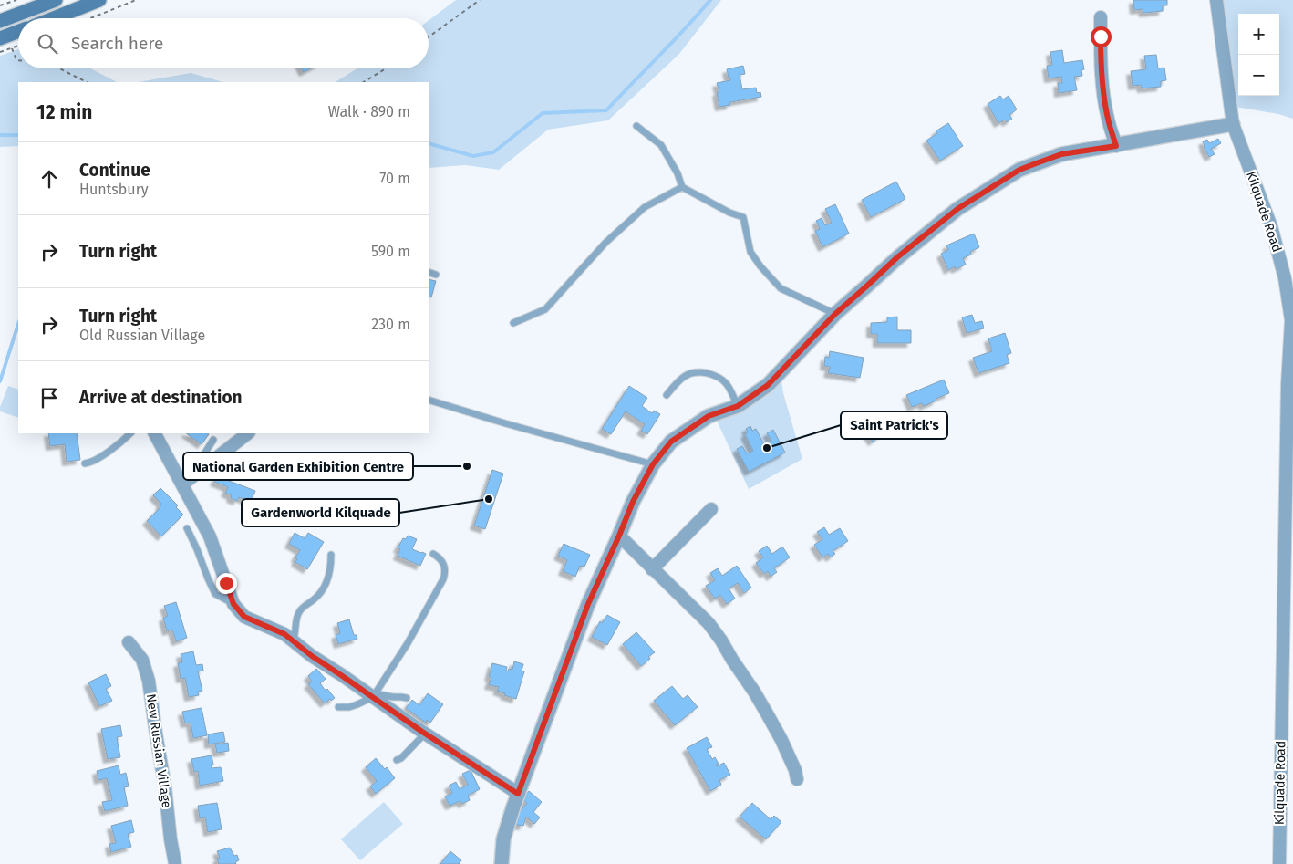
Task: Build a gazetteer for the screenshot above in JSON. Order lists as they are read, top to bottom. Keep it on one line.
{"streets":{"street":["Kilquade Road","New Russian Village"]},"places":["Saint Patrick's","National Garden Exhibition Centre","Gardenworld Kilquade"],"page":{"map_buttons":["+","−"],"search":"Search here","heading":["12 min","Walk · 890 m"],"list":[["Continue","Huntsbury","70 m"],["Turn right","590 m"],["Turn right","Old Russian Village","230 m"],"Arrive at destination"]}}
